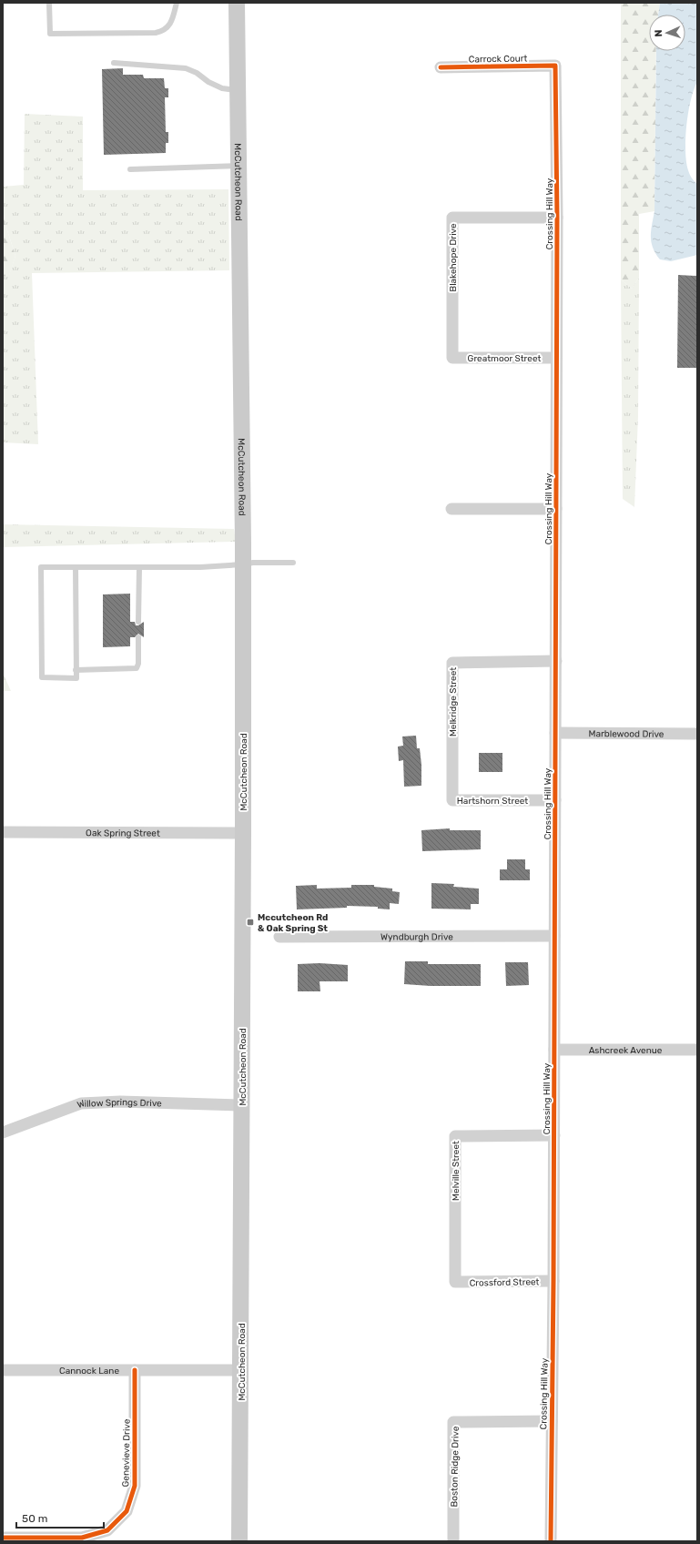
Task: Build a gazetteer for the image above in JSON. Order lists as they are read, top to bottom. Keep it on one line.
{"streets":{"main road":["McCutcheon Road"],"street":["Carrock Court","Crossing Hill Way","Blakehope Drive","Greatmoor Street","Melkridge Street","Marblewood Drive","Hartshorn Street","Oak Spring Street","Wyndburgh Drive","Ashcreek Avenue","Willow Springs Drive","Melville Street","Crossford Street","Cannock Lane","Genevieve Drive","Boston Ridge Drive"]},"crossings":[["Carrock Court","Crossing Hill Way"],["McCutcheon Road","Oak Spring Street"],["McCutcheon Road","Willow Springs Drive"],["McCutcheon Road","Cannock Lane"],["Crossing Hill Way","Blakehope Drive"],["Crossing Hill Way","Greatmoor Street"],["Crossing Hill Way","Melkridge Street"],["Crossing Hill Way","Marblewood Drive"],["Crossing Hill Way","Hartshorn Street"],["Crossing Hill Way","Wyndburgh Drive"],["Crossing Hill Way","Ashcreek Avenue"],["Crossing Hill Way","Melville Street"],["Crossing Hill Way","Crossford Street"],["Crossing Hill Way","Boston Ridge Drive"],["Blakehope Drive","Greatmoor Street"],["Melkridge Street","Hartshorn Street"],["Melville Street","Crossford Street"],["Cannock Lane","Genevieve Drive"]],"places":{"transit":["Mccutcheon Rd & Oak Spring St"]},"scale_bar":"50 m","north":"left"}
